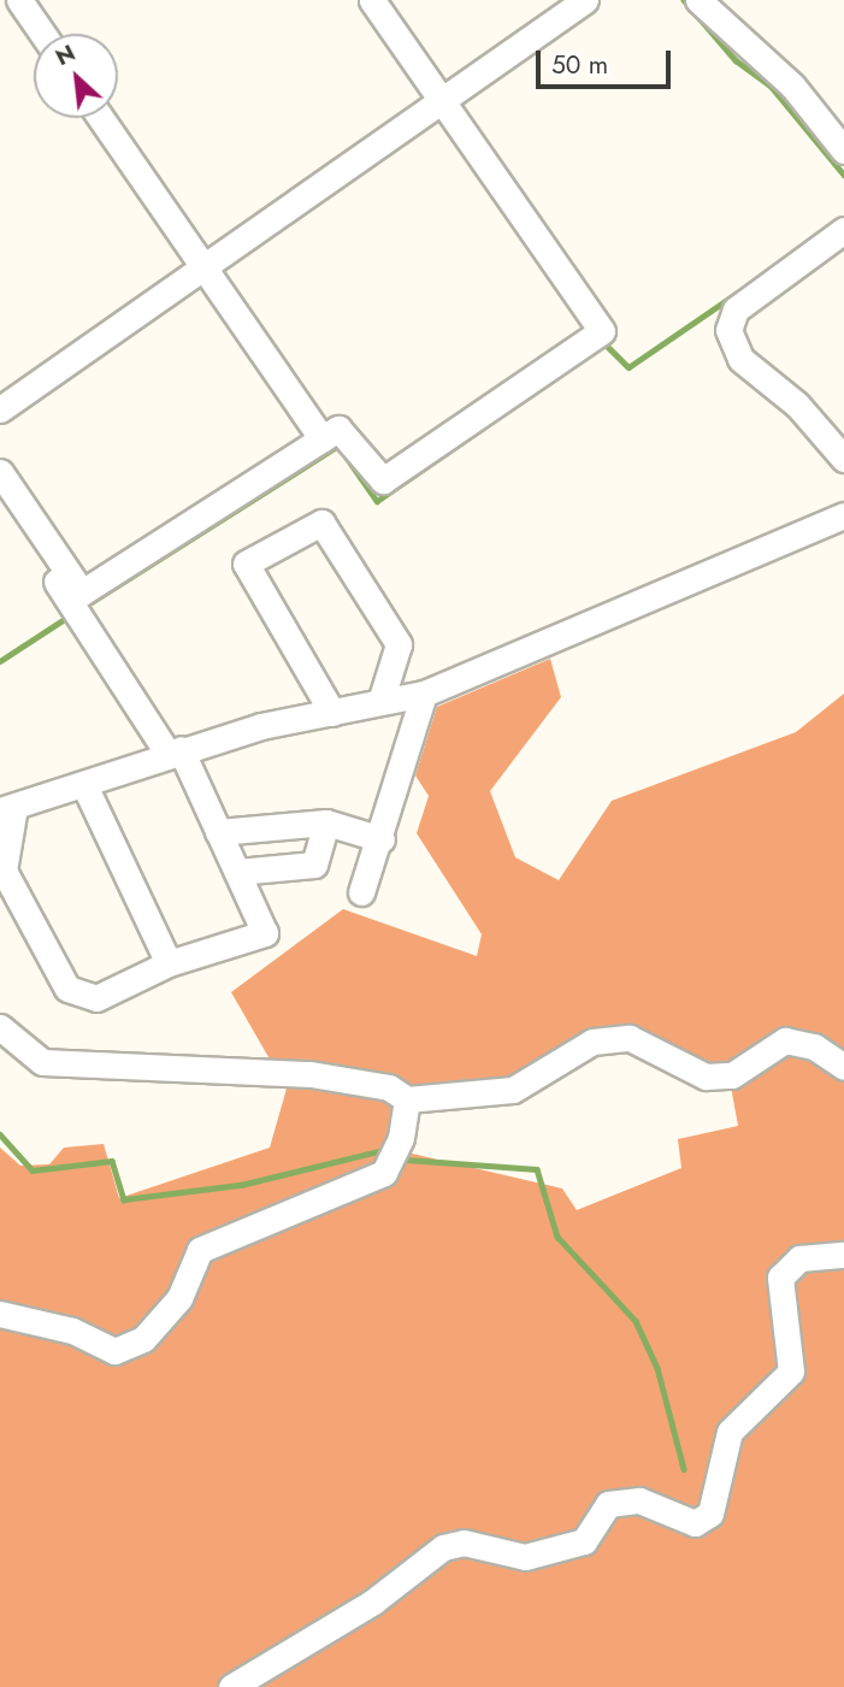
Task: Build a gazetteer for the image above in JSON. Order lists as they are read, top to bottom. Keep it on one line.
{"scale_bar":"50 m","north":"top left"}
